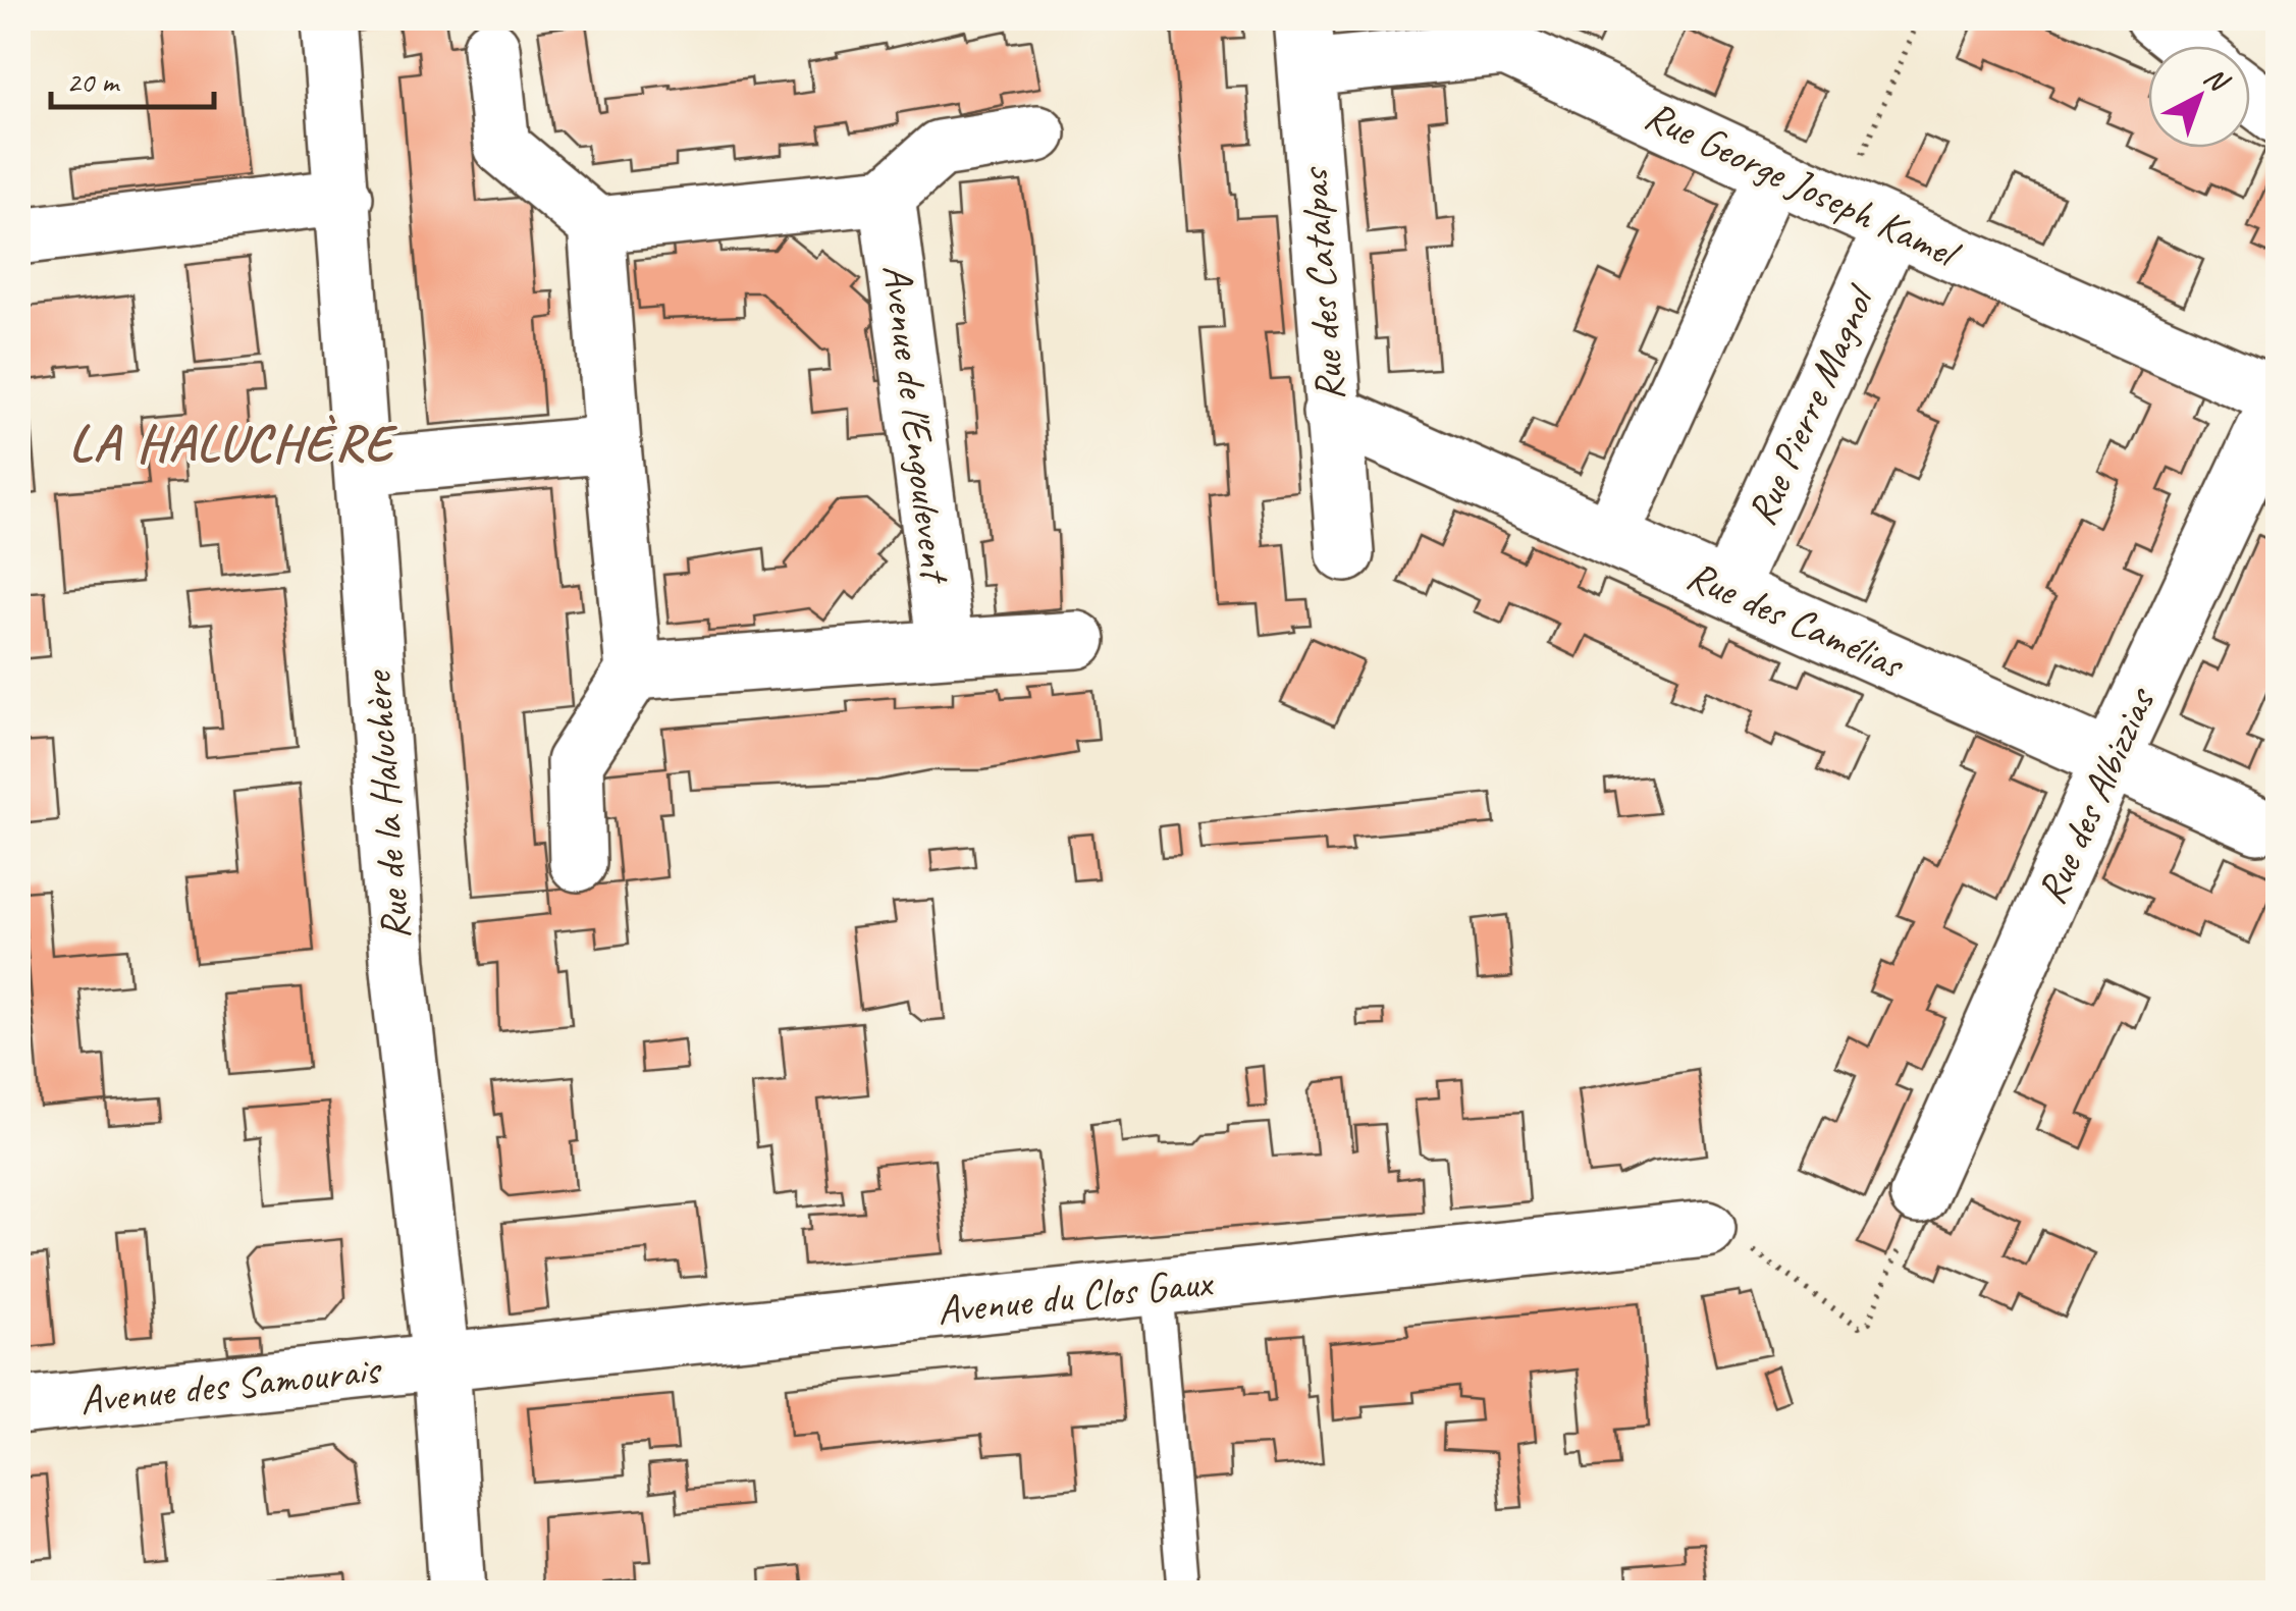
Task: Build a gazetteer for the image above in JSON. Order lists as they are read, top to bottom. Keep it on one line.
{"streets":{"street":["Rue George Joseph Kamel","Rue des Catalpas","Rue Pierre Magnol","Avenue de l'Engoulevent","Rue des Camélias","Rue des Albizzias","Rue de la Haluchère","Avenue du Clos Gaux","Avenue des Samourais"]},"crossings":[["Rue George Joseph Kamel","Rue des Catalpas"],["Rue George Joseph Kamel","Rue Pierre Magnol"],["Rue George Joseph Kamel","Rue des Albizzias"],["Rue des Catalpas","Rue des Camélias"],["Rue Pierre Magnol","Rue des Camélias"],["Rue des Camélias","Rue des Albizzias"],["Rue de la Haluchère","Avenue du Clos Gaux"],["Rue de la Haluchère","Avenue des Samourais"],["Avenue du Clos Gaux","Avenue des Samourais"]],"districts":["LA HALUCHÈRE"],"scale_bar":"20 m","north":"top right"}
